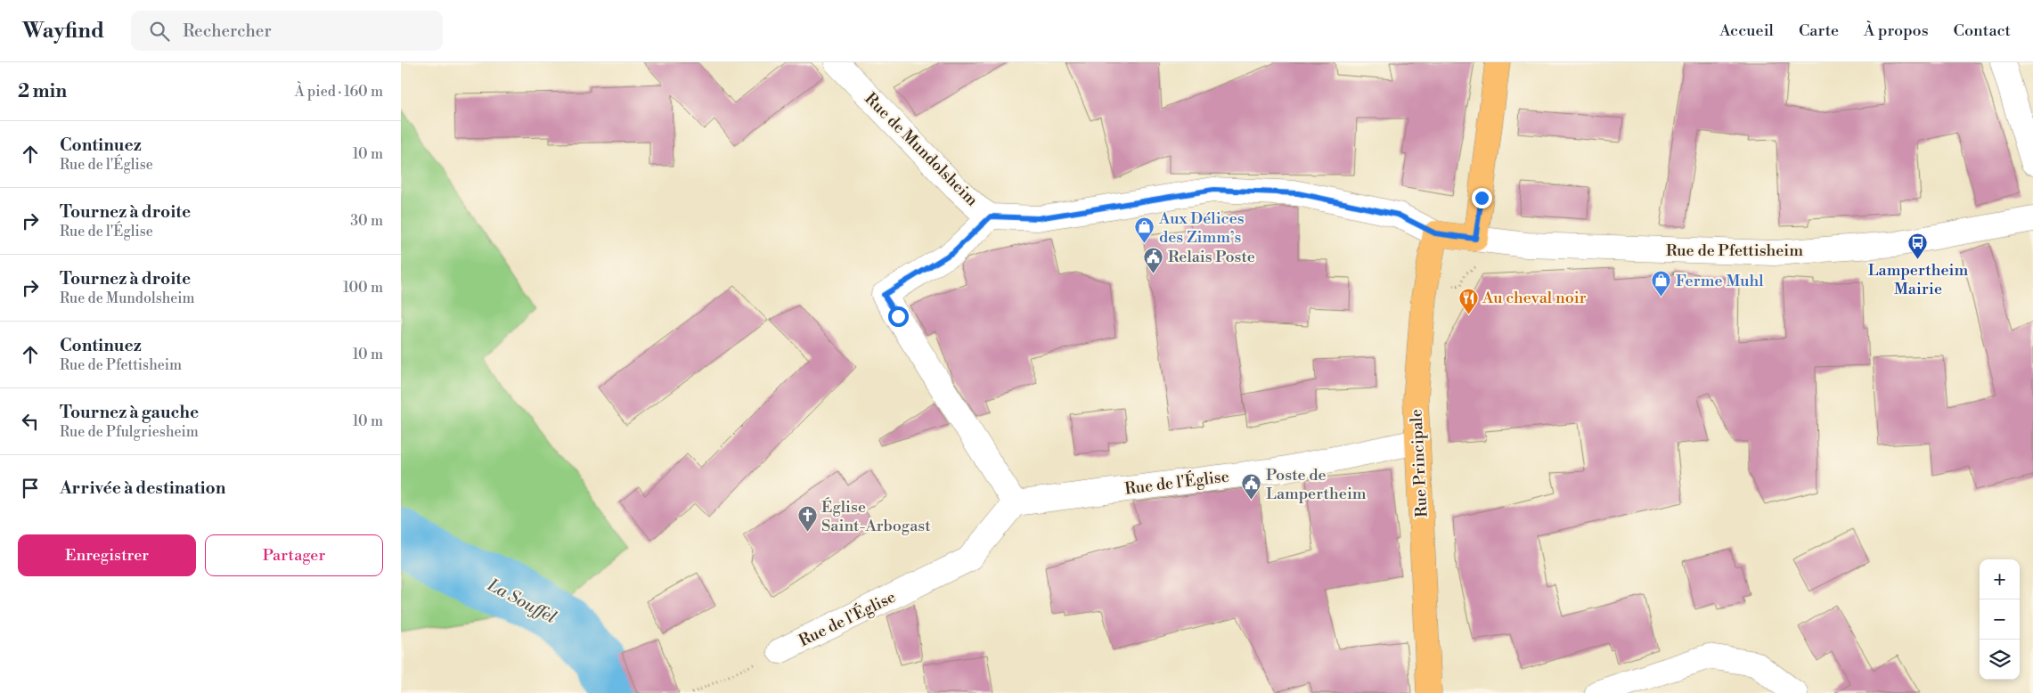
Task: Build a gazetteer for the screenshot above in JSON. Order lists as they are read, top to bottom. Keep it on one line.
{"streets":{"main road":["Rue de Pfettisheim","Rue Principale"],"street":["Rue de Mundolsheim","Rue de l'Église"]},"crossings":[["Rue de Mundolsheim","Rue de Pfettisheim"],["Rue de Mundolsheim","Rue Principale"],["Rue de Pfettisheim","Rue Principale"],["Rue Principale","Rue de l'Église"]],"water":["La Souffel"],"places":{"shop":["Aux Délices des Zimm’s","Ferme Muhl"],"bus stop":["Lampertheim Mairie"],"public building":["Relais Poste","Poste de Lampertheim"],"restaurant":["Au cheval noir"],"church":["Église Saint-Arbogast"]},"page":{"header":"Wayfind","search":"Rechercher","nav":["Accueil","Carte","À propos","Contact"],"heading":["2 min","À pied · 160 m"],"list":[["Continuez","Rue de l'Église","10 m"],["Tournez à droite","Rue de l'Église","30 m"],["Tournez à droite","Rue de Mundolsheim","100 m"],["Continuez","Rue de Pfettisheim","10 m"],["Tournez à gauche","Rue de Pfulgriesheim","10 m"],"Arrivée à destination"],"buttons":["Enregistrer","Partager"],"map_buttons":["+","−"]}}
